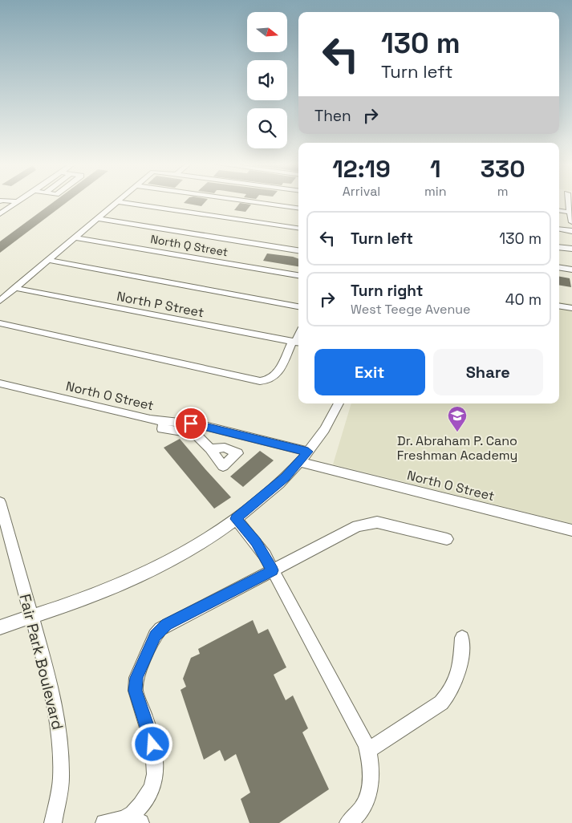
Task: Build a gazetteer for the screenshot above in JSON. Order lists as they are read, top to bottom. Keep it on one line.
{"streets":{"street":["North Q Street","North P Street","North O Street","Fair Park Boulevard"]},"places":{"school or university":["Dr. Abraham P. Cano Freshman Academy"]},"north":"right","page":{"turn":["130 m","Turn left"],"then":"Then","eta":["12:19","Arrival","1","min","330","m"],"list":[{"name":"Turn left","value":"130 m"},{"name":"Turn right","note":"West Teege Avenue","value":"40 m"}],"buttons":["Exit","Share"]}}
